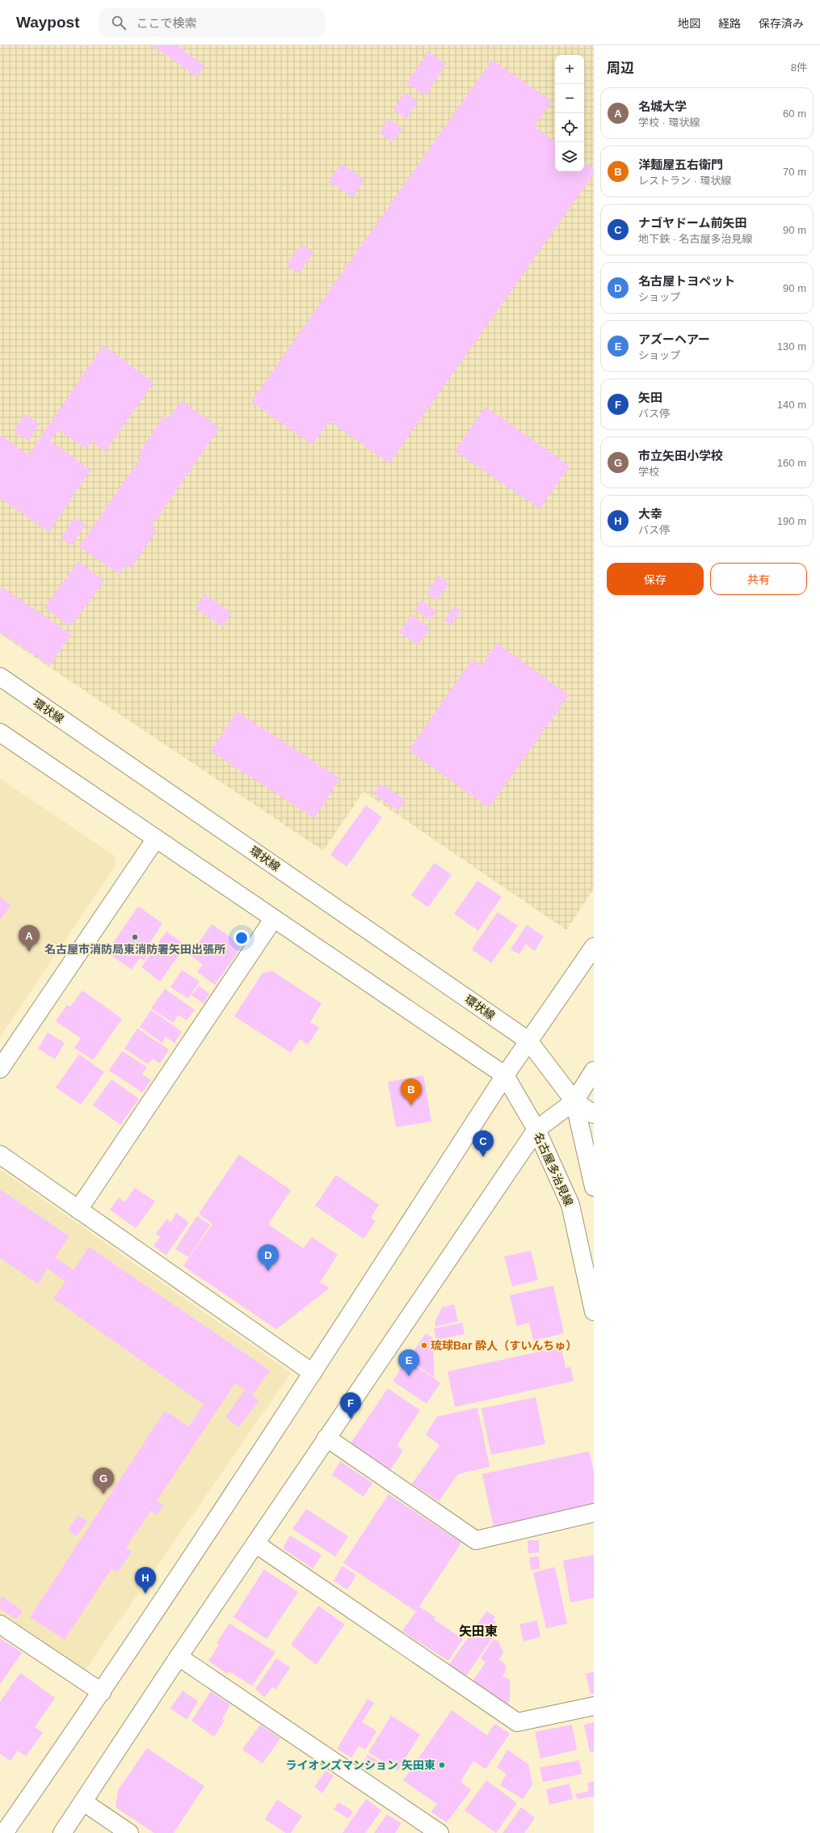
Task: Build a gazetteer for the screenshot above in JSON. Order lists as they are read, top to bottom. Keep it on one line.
{"streets":{"street":["環状線","名古屋多治見線"]},"districts":["矢田東"],"places":["名古屋市消防局東消防署矢田出張所","琉球Bar 酔人（すいんちゅ）","ライオンズマンション 矢田東"],"page":{"header":"Waypost","search":"ここで検索","nav":["地図","経路","保存済み"],"heading":["周辺","8件"],"map_buttons":["+","−"],"list":[{"mark":"A","name":"名城大学","note":"学校 · 環状線","value":"60 m"},{"mark":"B","name":"洋麺屋五右衛門","note":"レストラン · 環状線","value":"70 m"},{"mark":"C","name":"ナゴヤドーム前矢田","note":"地下鉄 · 名古屋多治見線","value":"90 m"},{"mark":"D","name":"名古屋トヨペット","note":"ショップ","value":"90 m"},{"mark":"E","name":"アズーヘアー","note":"ショップ","value":"130 m"},{"mark":"F","name":"矢田","note":"バス停","value":"140 m"},{"mark":"G","name":"市立矢田小学校","note":"学校","value":"160 m"},{"mark":"H","name":"大幸","note":"バス停","value":"190 m"}],"buttons":["保存","共有"],"pins":["A","B","C","D","E","F","G","H"]}}
